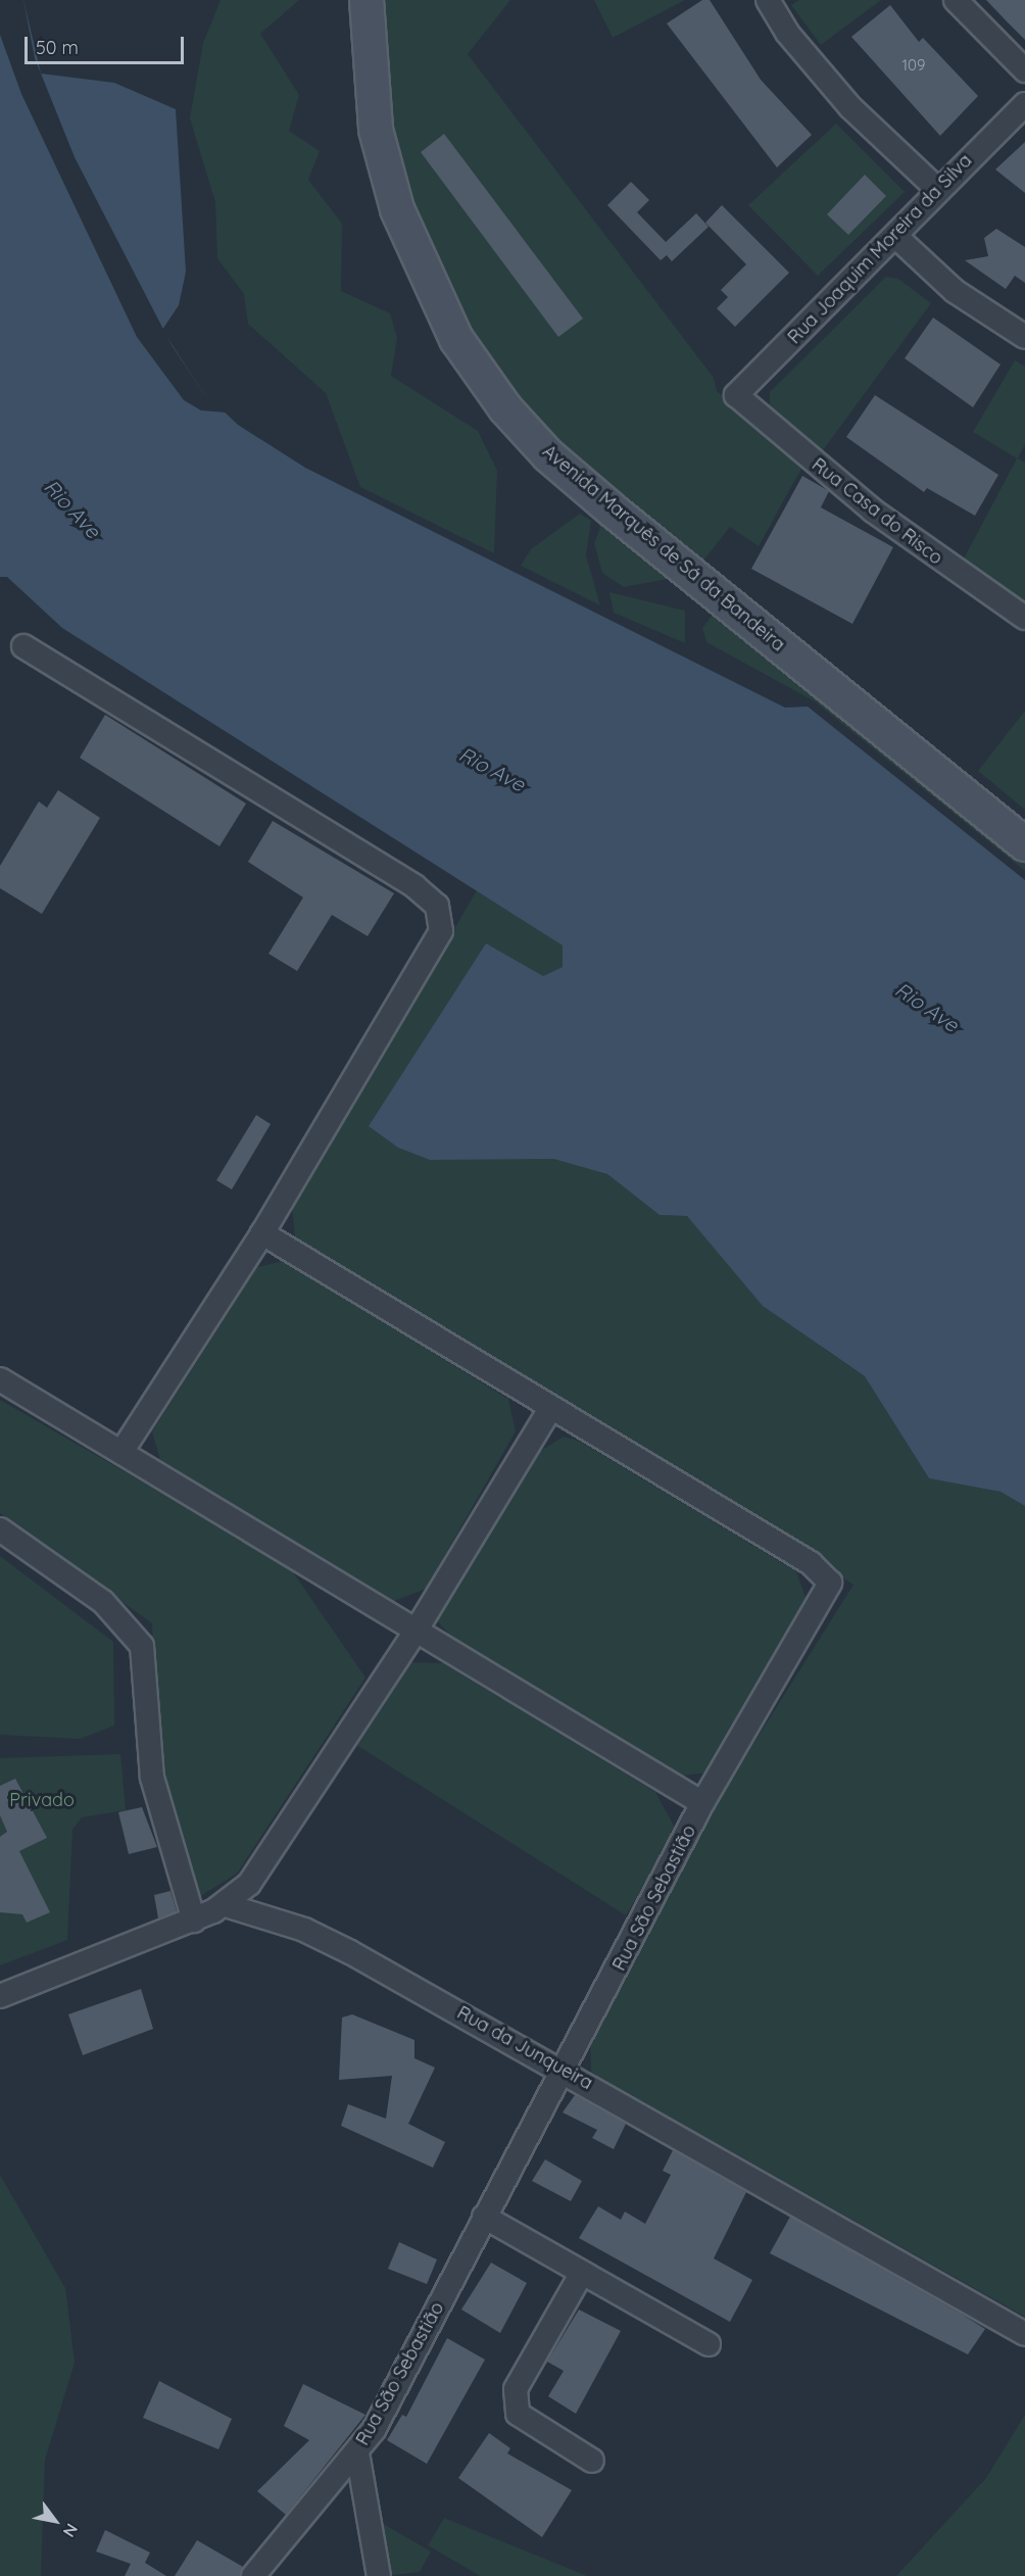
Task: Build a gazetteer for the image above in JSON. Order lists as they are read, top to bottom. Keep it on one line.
{"streets":{"main road":["Avenida Marquês de Sá da Bandeira"],"street":["Rua Joaquim Moreira da Silva","Rua Casa do Risco","Rua São Sebastião","Rua da Junqueira"]},"crossings":[["Rua Joaquim Moreira da Silva","Rua Casa do Risco"],["Rua São Sebastião","Rua da Junqueira"]],"water":["Rio Ave"],"parks":["Privado"],"house_numbers":["109"],"scale_bar":"50 m","north":"bottom right"}
